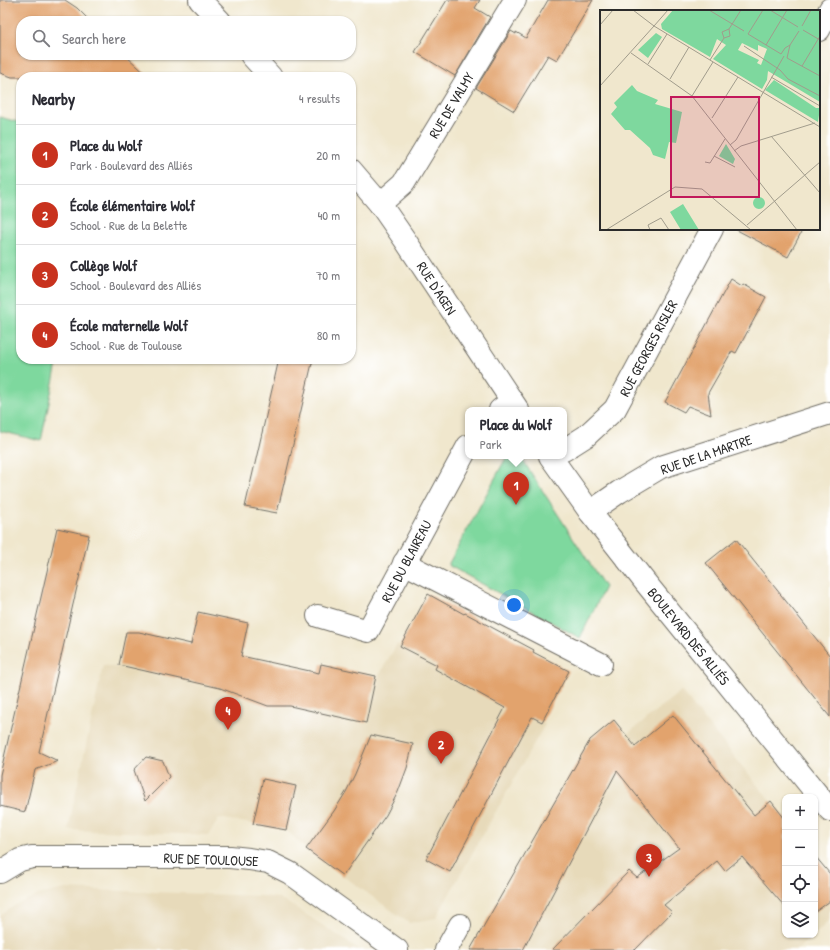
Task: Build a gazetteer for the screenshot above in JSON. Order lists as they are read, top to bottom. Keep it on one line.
{"streets":{"street":["RUE DE VALMY","RUE D'AGEN","RUE GEORGES RISLER","RUE DE LA MARTRE","RUE DU BLAIREAU","BOULEVARD DES ALLIÉS","RUE DE TOULOUSE"]},"crossings":[["RUE DE VALMY","RUE D'AGEN"],["RUE DE LA MARTRE","BOULEVARD DES ALLIÉS"]],"page":{"search":"Search here","heading":["Nearby","4 results"],"list":[{"mark":"1","name":"Place du Wolf","note":"Park · Boulevard des Alliés","value":"20 m"},{"mark":"2","name":"École élémentaire Wolf","note":"School · Rue de la Belette","value":"40 m"},{"mark":"3","name":"Collège Wolf","note":"School · Boulevard des Alliés","value":"70 m"},{"mark":"4","name":"École maternelle Wolf","note":"School · Rue de Toulouse","value":"80 m"}],"popup":["Place du Wolf","Park"],"pins":["1","4","2","3"],"map_buttons":["+","−"]}}
